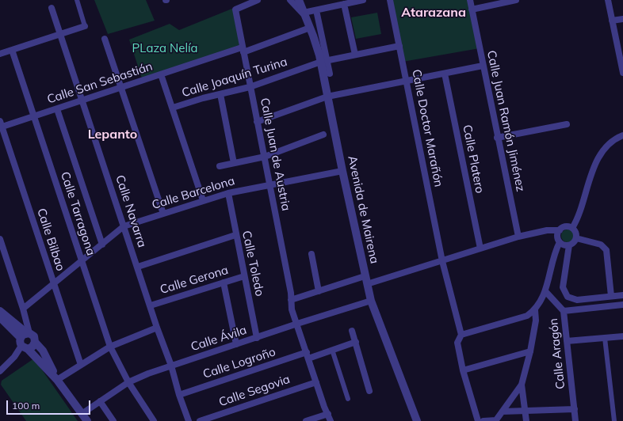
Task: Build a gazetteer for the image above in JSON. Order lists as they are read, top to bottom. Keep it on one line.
{"streets":{"street":["Calle Joaquín Turina","Calle San Sebastián","Calle Juan Ramón Jiménez","Calle Doctor Marañón","Calle Juan de Austria","Calle Platero","Calle Barcelona","Avenida de Mairena","Calle Navarra","Calle Tarragona","Calle Bilbao","Calle Toledo","Calle Gerona","Calle Ávila","Calle Aragón","Calle Logroño","Calle Segovia"]},"crossings":[["Calle Joaquín Turina","Calle Doctor Marañón"],["Calle Joaquín Turina","Calle Juan de Austria"],["Calle Joaquín Turina","Avenida de Mairena"],["Calle San Sebastián","Calle Juan de Austria"],["Calle San Sebastián","Avenida de Mairena"],["Calle San Sebastián","Calle Navarra"],["Calle San Sebastián","Calle Tarragona"],["Calle San Sebastián","Calle Bilbao"],["Calle Juan de Austria","Calle Barcelona"],["Calle Juan de Austria","Calle Ávila"],["Calle Juan de Austria","Calle Logroño"],["Calle Juan de Austria","Calle Segovia"],["Calle Barcelona","Avenida de Mairena"],["Calle Barcelona","Calle Navarra"],["Calle Barcelona","Calle Tarragona"],["Calle Barcelona","Calle Bilbao"],["Calle Barcelona","Calle Toledo"],["Avenida de Mairena","Calle Ávila"],["Calle Navarra","Calle Gerona"],["Calle Navarra","Calle Ávila"],["Calle Navarra","Calle Logroño"],["Calle Tarragona","Calle Ávila"],["Calle Toledo","Calle Gerona"],["Calle Toledo","Calle Ávila"]],"districts":["Atarazana","Lepanto"],"parks":["PLaza Nelía"],"scale_bar":"100 m"}
